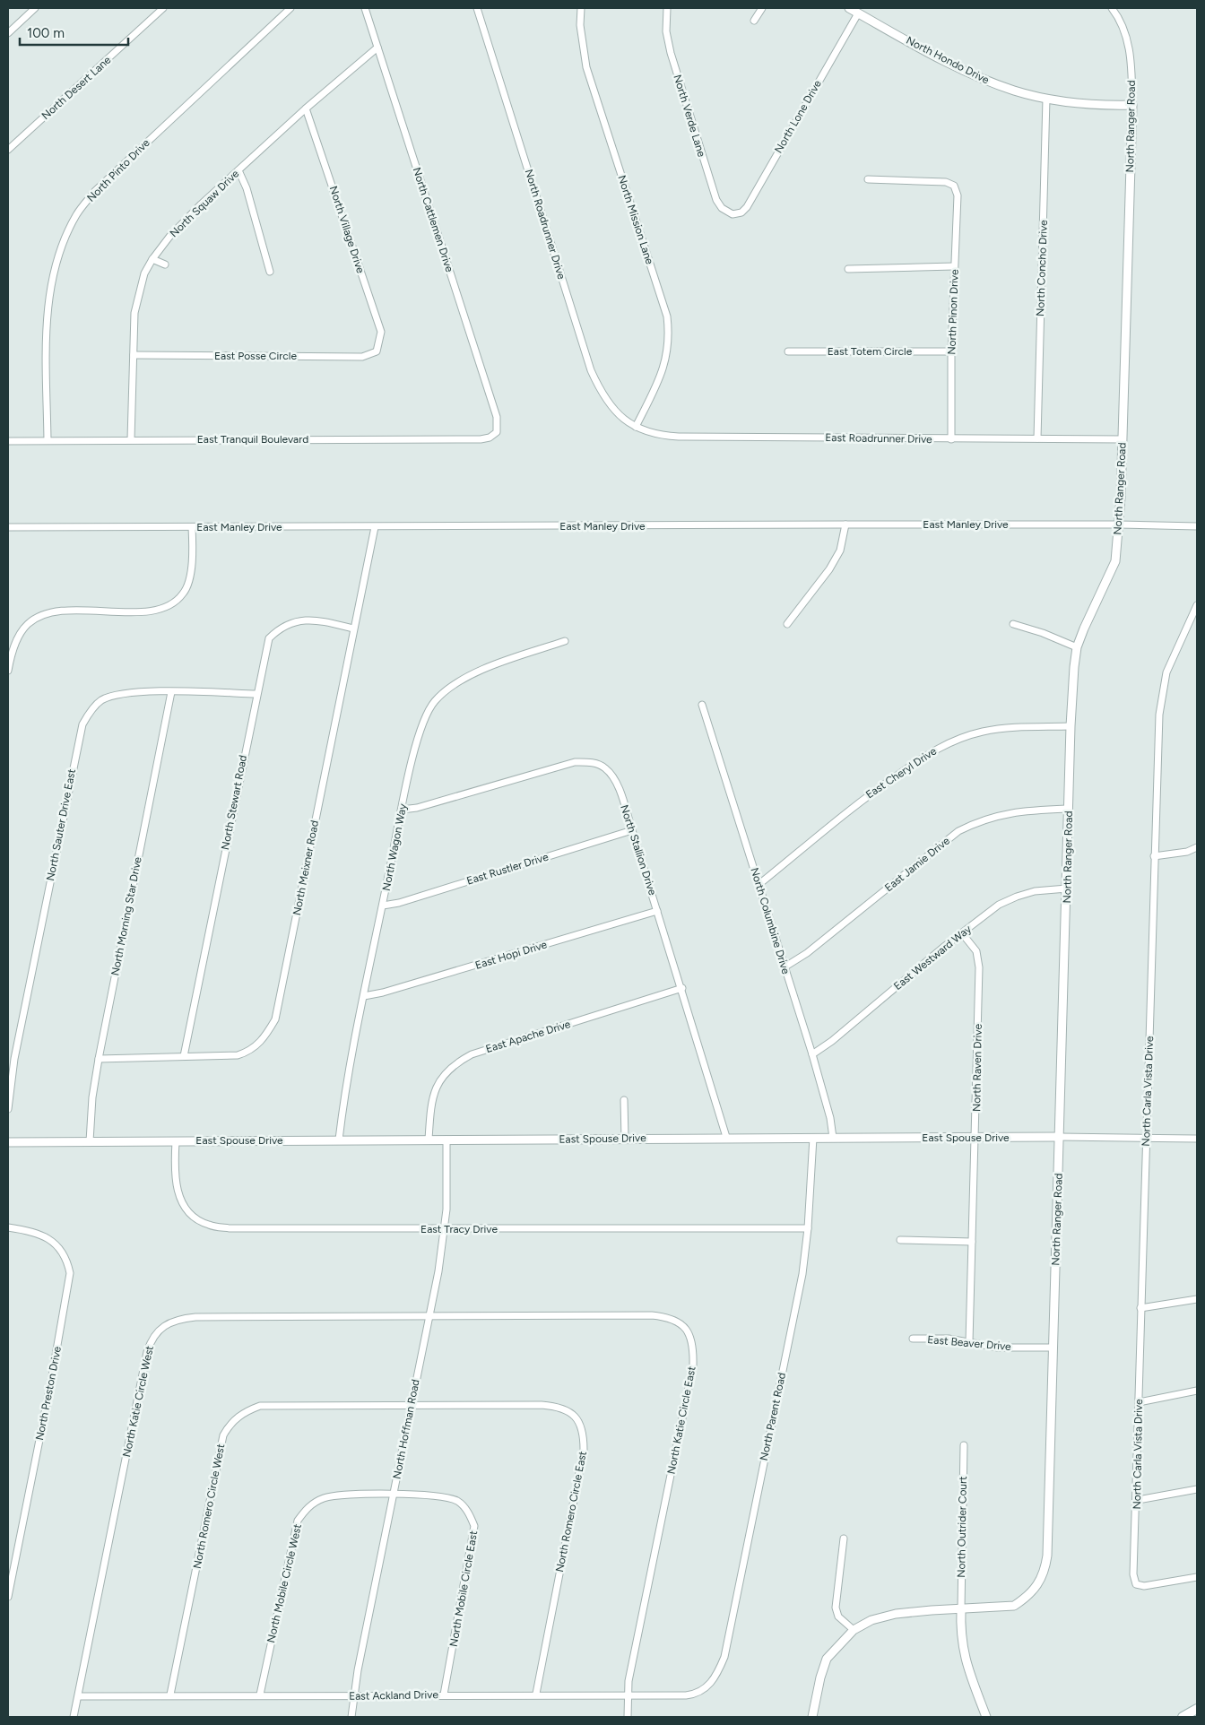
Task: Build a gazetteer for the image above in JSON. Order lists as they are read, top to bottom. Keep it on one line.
{"streets":{"street":["North Hondo Drive","North Desert Lane","North Verde Lane","North Lone Drive","North Ranger Road","North Pinto Drive","North Squaw Drive","North Cattlemen Drive","North Mission Lane","North Roadrunner Drive","North Village Drive","North Concho Drive","North Pinon Drive","East Totem Circle","East Posse Circle","East Roadrunner Drive","East Tranquil Boulevard","East Manley Drive","East Cheryl Drive","North Stewart Road","North Sauter Drive East","North Wagon Way","North Stallion Drive","East Jamie Drive","North Meixner Road","East Rustler Drive","North Morning Star Drive","North Columbine Drive","East Hopi Drive","East Westward Way","East Apache Drive","North Raven Drive","North Carla Vista Drive","East Spouse Drive","East Tracy Drive","East Beaver Drive","North Preston Drive","North Katie Circle West","North Parent Road","North Katie Circle East","North Hoffman Road","North Romero Circle West","North Romero Circle East","North Outrider Court","North Mobile Circle West","North Mobile Circle East","East Ackland Drive"]},"crossings":[["North Hondo Drive","North Lone Drive"],["North Hondo Drive","North Ranger Road"],["North Hondo Drive","North Concho Drive"],["North Verde Lane","North Lone Drive"],["North Ranger Road","East Roadrunner Drive"],["North Ranger Road","East Manley Drive"],["North Ranger Road","East Cheryl Drive"],["North Ranger Road","East Jamie Drive"],["North Ranger Road","East Westward Way"],["North Ranger Road","East Spouse Drive"],["North Ranger Road","East Beaver Drive"],["North Ranger Road","North Outrider Court"],["North Pinto Drive","East Tranquil Boulevard"],["North Squaw Drive","North Cattlemen Drive"],["North Squaw Drive","North Village Drive"],["North Squaw Drive","East Posse Circle"],["North Squaw Drive","East Tranquil Boulevard"],["North Cattlemen Drive","East Tranquil Boulevard"],["North Mission Lane","North Roadrunner Drive"],["North Mission Lane","East Roadrunner Drive"],["North Roadrunner Drive","East Roadrunner Drive"],["North Village Drive","East Posse Circle"],["North Concho Drive","East Roadrunner Drive"],["North Pinon Drive","East Totem Circle"],["North Pinon Drive","East Roadrunner Drive"],["East Manley Drive","North Meixner Road"],["East Cheryl Drive","North Columbine Drive"],["North Stewart Road","North Sauter Drive East"],["North Stewart Road","North Meixner Road"],["North Sauter Drive East","North Morning Star Drive"],["North Wagon Way","North Stallion Drive"],["North Wagon Way","East Rustler Drive"],["North Wagon Way","East Hopi Drive"],["North Wagon Way","East Spouse Drive"],["North Stallion Drive","East Rustler Drive"],["North Stallion Drive","East Hopi Drive"],["North Stallion Drive","East Apache Drive"],["North Stallion Drive","East Spouse Drive"],["East Jamie Drive","North Columbine Drive"],["North Meixner Road","North Morning Star Drive"],["North Morning Star Drive","East Spouse Drive"],["North Columbine Drive","East Westward Way"],["North Columbine Drive","East Spouse Drive"],["East Westward Way","North Raven Drive"],["East Apache Drive","East Spouse Drive"],["North Raven Drive","East Spouse Drive"],["North Raven Drive","East Beaver Drive"],["North Carla Vista Drive","East Spouse Drive"],["East Spouse Drive","East Tracy Drive"],["East Spouse Drive","North Parent Road"],["East Spouse Drive","North Hoffman Road"],["East Tracy Drive","North Parent Road"],["East Tracy Drive","North Hoffman Road"],["North Katie Circle West","North Katie Circle East"],["North Katie Circle West","North Hoffman Road"],["North Katie Circle West","East Ackland Drive"],["North Parent Road","East Ackland Drive"],["North Katie Circle East","North Hoffman Road"],["North Katie Circle East","East Ackland Drive"],["North Hoffman Road","North Romero Circle West"],["North Hoffman Road","North Romero Circle East"],["North Hoffman Road","North Mobile Circle West"],["North Hoffman Road","North Mobile Circle East"],["North Hoffman Road","East Ackland Drive"],["North Romero Circle West","North Romero Circle East"],["North Romero Circle West","East Ackland Drive"],["North Romero Circle East","East Ackland Drive"],["North Mobile Circle West","North Mobile Circle East"],["North Mobile Circle West","East Ackland Drive"],["North Mobile Circle East","East Ackland Drive"]],"scale_bar":"100 m"}
